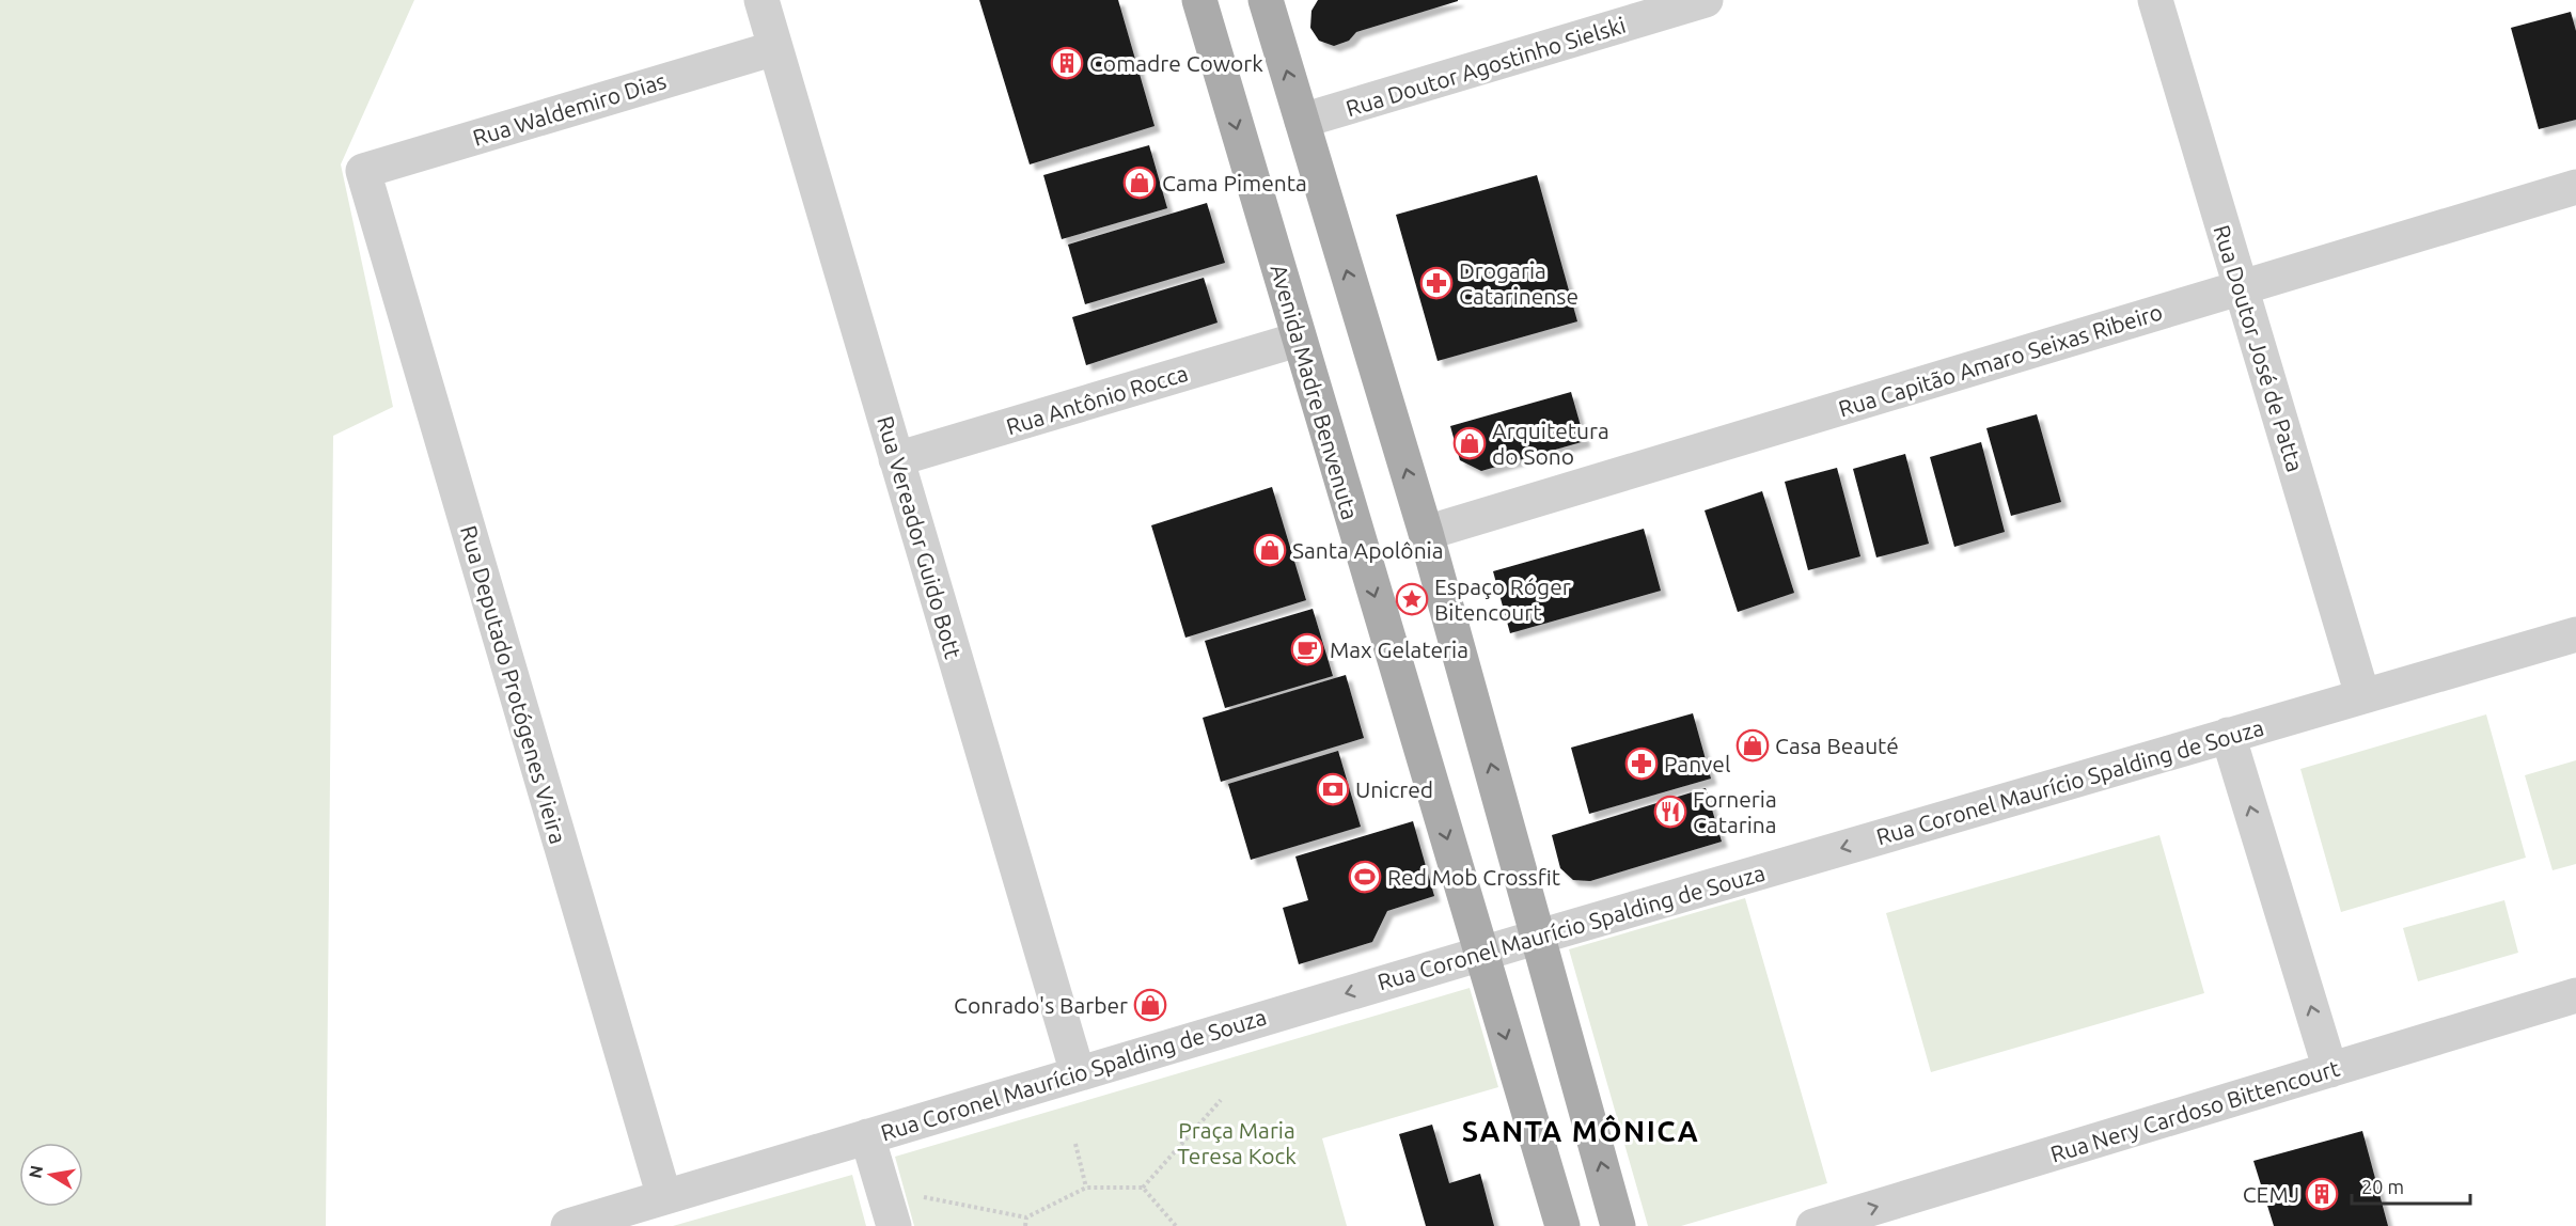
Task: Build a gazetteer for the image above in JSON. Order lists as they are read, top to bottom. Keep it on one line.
{"streets":{"main road":["Avenida Madre Benvenuta"],"street":["Rua Doutor Agostinho Sielski","Rua Waldemiro Dias","Rua Doutor José de Patta","Rua Capitão Amaro Seixas Ribeiro","Rua Antônio Rocca","Rua Vereador Guido Bott","Rua Deputado Protógenes Vieira","Rua Coronel Maurício Spalding de Souza","Rua Nery Cardoso Bittencourt"]},"crossings":[["Rua Waldemiro Dias","Rua Vereador Guido Bott"],["Rua Waldemiro Dias","Rua Deputado Protógenes Vieira"],["Rua Doutor José de Patta","Rua Capitão Amaro Seixas Ribeiro"],["Rua Doutor José de Patta","Rua Coronel Maurício Spalding de Souza"],["Avenida Madre Benvenuta","Rua Antônio Rocca"],["Avenida Madre Benvenuta","Rua Coronel Maurício Spalding de Souza"],["Rua Antônio Rocca","Rua Vereador Guido Bott"],["Rua Vereador Guido Bott","Rua Coronel Maurício Spalding de Souza"],["Rua Deputado Protógenes Vieira","Rua Coronel Maurício Spalding de Souza"]],"one_way":["Rua Coronel Maurício Spalding de Souza","Rua Nery Cardoso Bittencourt"],"districts":["SANTA MÔNICA"],"parks":["Praça Maria Teresa Kock"],"places":{"building":["Comadre Cowork","CEMJ"],"shop":["Cama Pimenta","Arquitetura do Sono","Santa Apolônia","Casa Beauté","Conrado's Barber"],"pharmacy":["Drogaria Catarinense","Panvel"],"place":["Espaço Róger Bitencourt"],"cafe":["Max Gelateria"],"bank":["Unicred"],"restaurant":["Forneria Catarina"],"sports":["Red Mob Crossfit"]},"scale_bar":"20 m","north":"left"}
